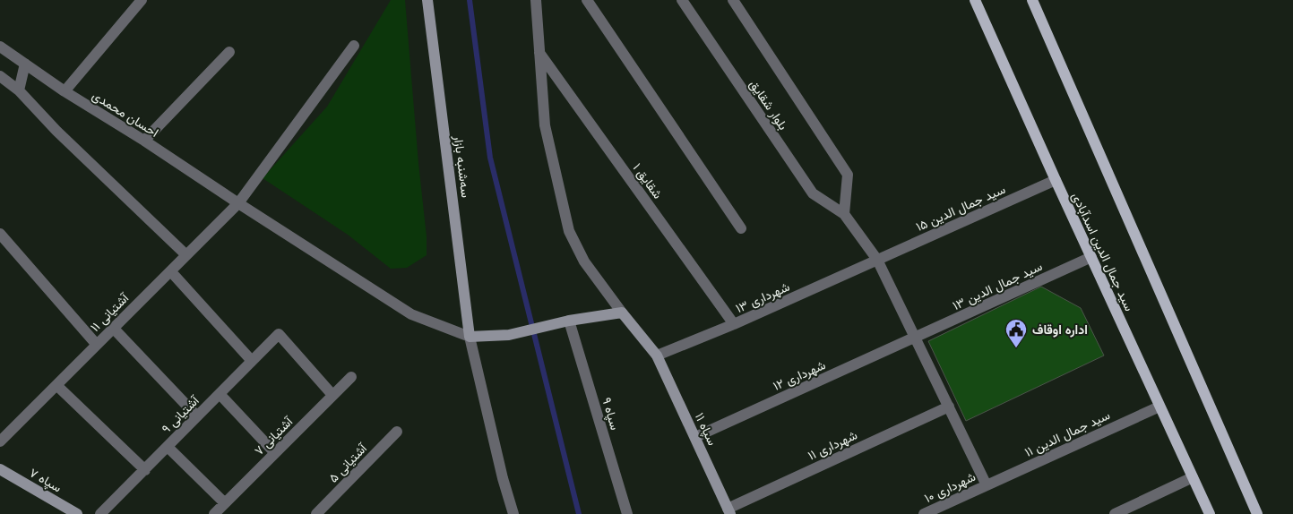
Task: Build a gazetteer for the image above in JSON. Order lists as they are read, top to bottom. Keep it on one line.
{"streets":{"main road":["سید جمال الدین اسدآبادی"],"street":["بلوار شقایق","احسان محمدی","سه‌شنبه بازار","شقایق ۱","سید جمال الدین ۱۵","سید جمال الدین ۱۳","شهرداری ۱۳","آشتیانی ۱۱","شهرداری ۱۲","سپاه ۹","آشتیانی ۹","سپاه ۱۱","سید جمال الدین ۱۱","آشتیانی ۷","شهرداری ۱۱","آشتیانی ۵","سپاه ۷","شهرداری ۱۰"]},"crossings":[["بلوار شقایق","سید جمال الدین ۱۵"],["بلوار شقایق","سید جمال الدین ۱۳"],["بلوار شقایق","شهرداری ۱۳"],["بلوار شقایق","شهرداری ۱۲"],["بلوار شقایق","سید جمال الدین ۱۱"],["بلوار شقایق","شهرداری ۱۱"],["بلوار شقایق","شهرداری ۱۰"],["احسان محمدی","سه‌شنبه بازار"],["احسان محمدی","آشتیانی ۱۱"],["شقایق ۱","شهرداری ۱۳"],["سید جمال الدین ۱۵","سید جمال الدین اسدآبادی"],["سید جمال الدین ۱۵","شهرداری ۱۳"],["سید جمال الدین اسدآبادی","سید جمال الدین ۱۳"],["سید جمال الدین اسدآبادی","سید جمال الدین ۱۱"],["سید جمال الدین ۱۳","شهرداری ۱۲"],["شهرداری ۱۳","سپاه ۱۱"],["شهرداری ۱۲","سپاه ۱۱"],["آشتیانی ۹","آشتیانی ۷"],["سپاه ۱۱","شهرداری ۱۱"],["سید جمال الدین ۱۱","شهرداری ۱۰"]],"places":{"public building":["اداره اوقاف"]}}
